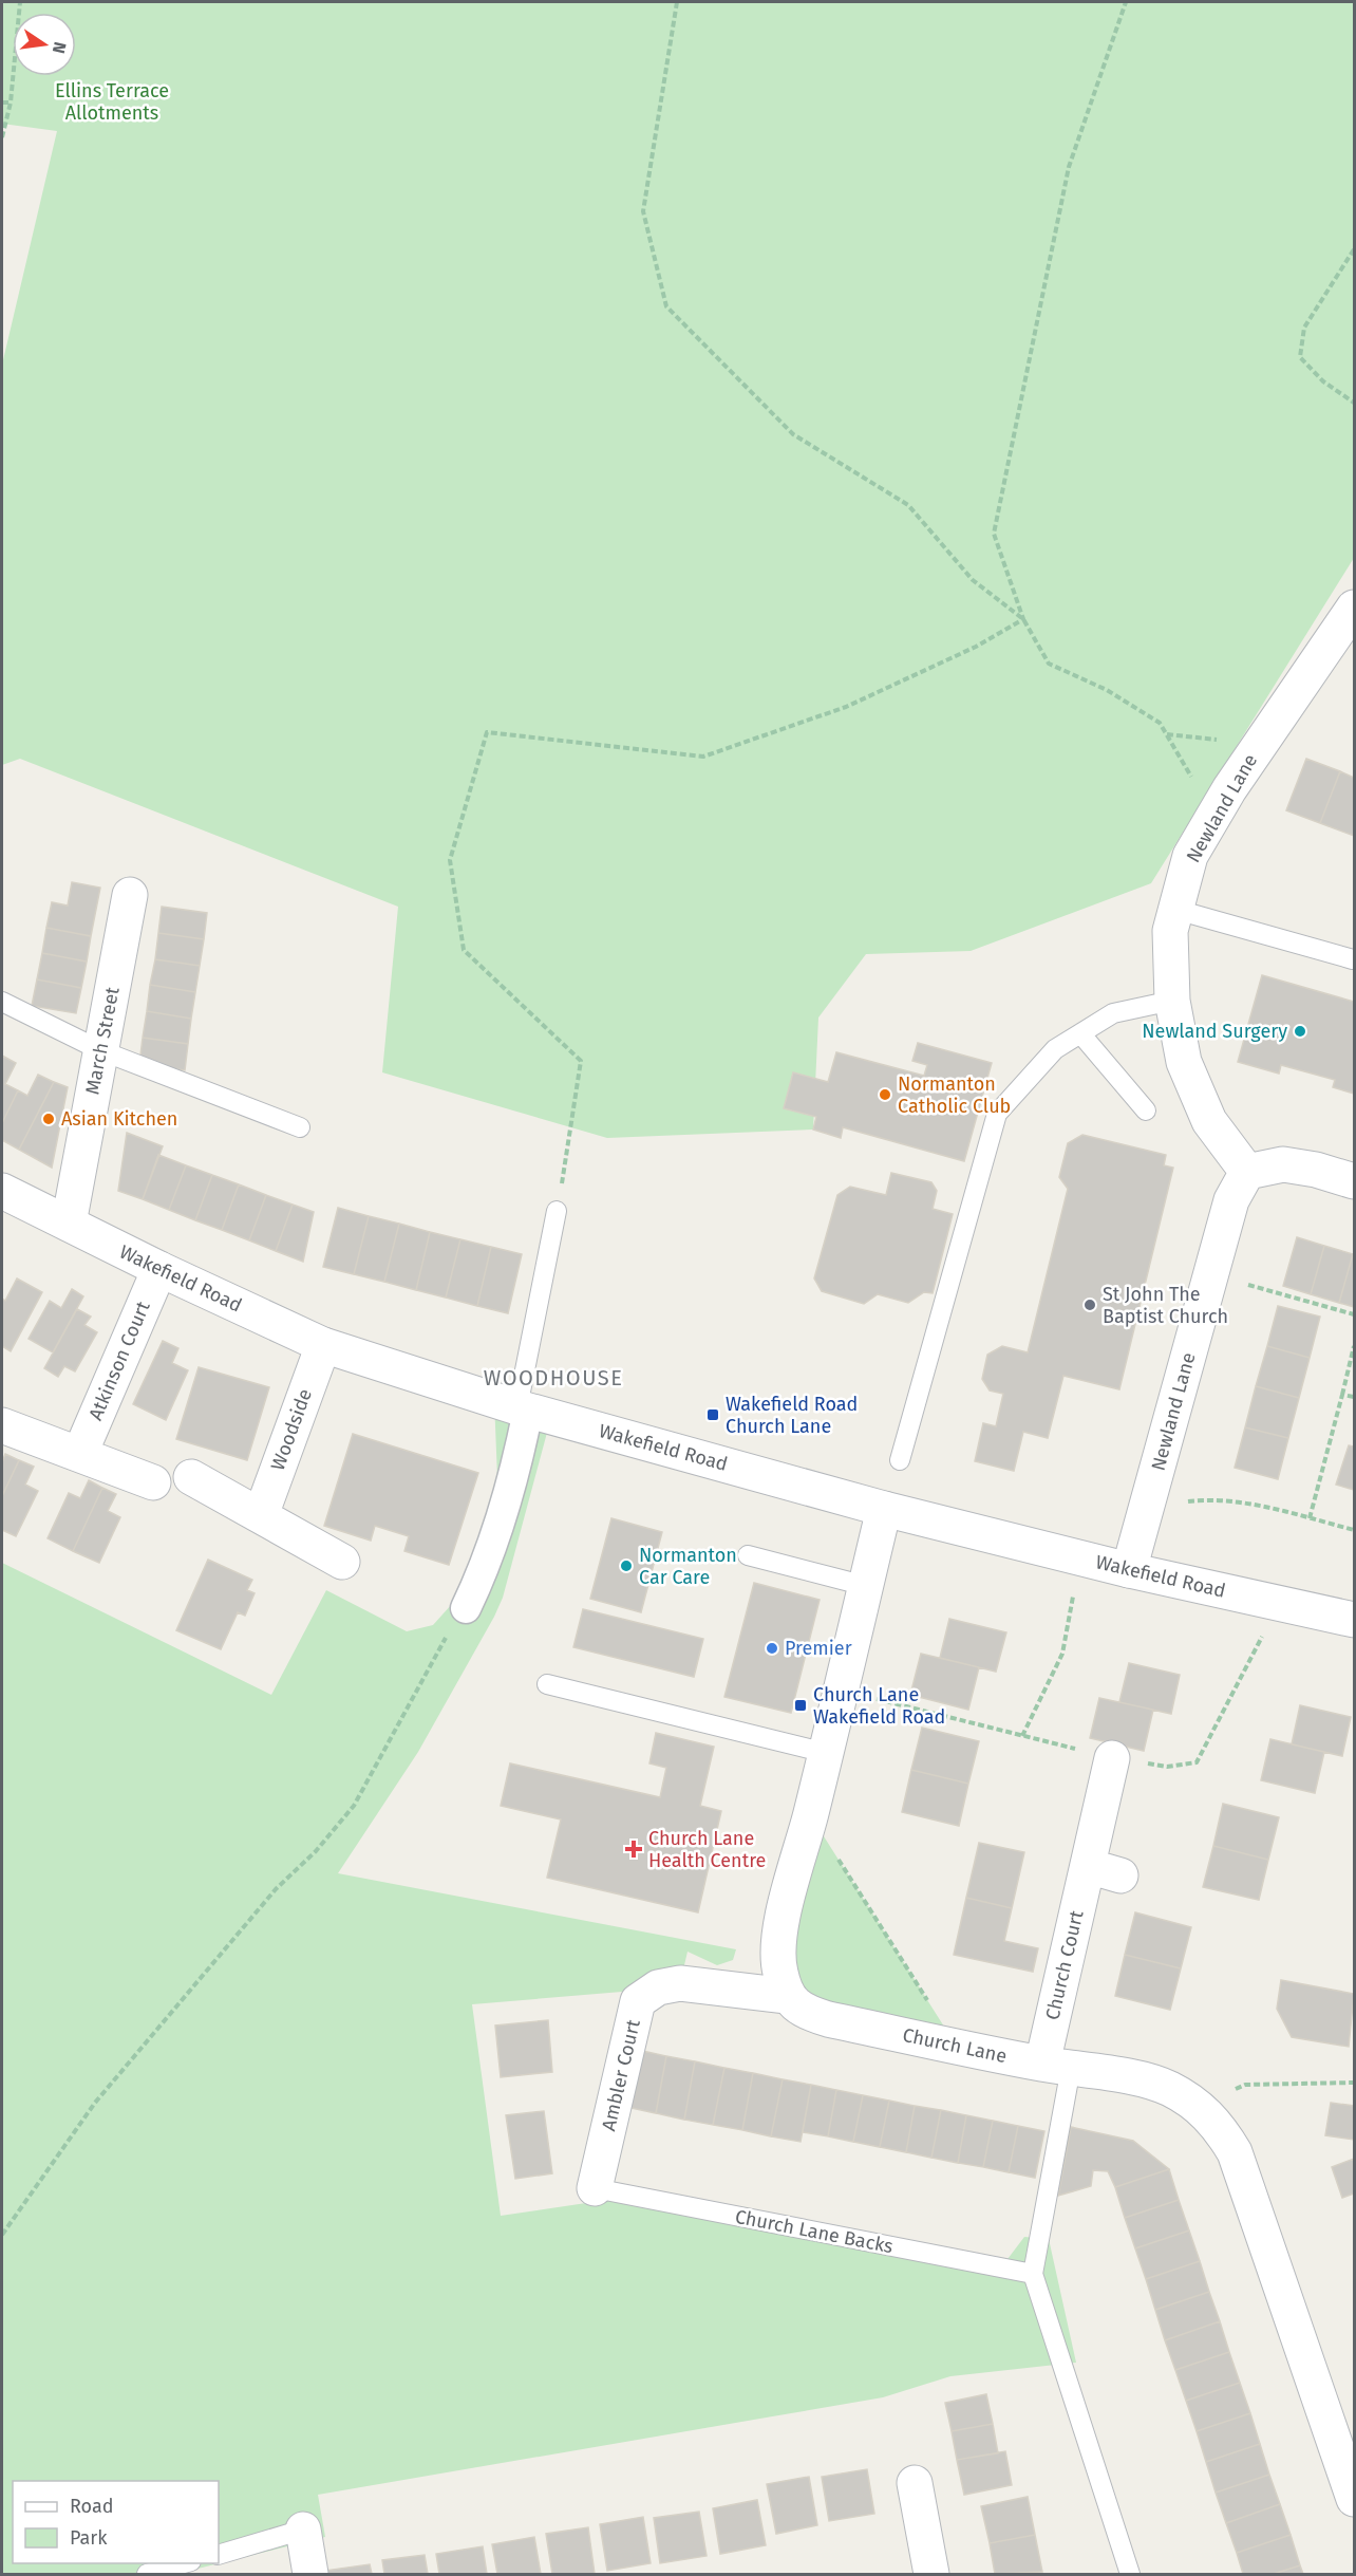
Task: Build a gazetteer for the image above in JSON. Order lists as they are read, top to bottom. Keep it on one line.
{"streets":{"street":["Newland Lane","March Street","Wakefield Road","Atkinson Court","Woodside","Church Court","Church Lane","Ambler Court"],"lane":["Church Lane Backs"]},"crossings":[["Newland Lane","Wakefield Road"],["March Street","Wakefield Road"],["Wakefield Road","Atkinson Court"],["Wakefield Road","Woodside"],["Church Court","Church Lane"],["Church Lane","Ambler Court"],["Ambler Court","Church Lane Backs"]],"districts":["WOODHOUSE"],"parks":["Ellins Terrace Allotments"],"places":{"other":["Newland Surgery","Normanton Catholic Club","Asian Kitchen","St John The Baptist Church","Normanton Car Care","Premier"],"transit":["Wakefield Road Church Lane","Church Lane Wakefield Road"],"health":["Church Lane Health Centre"]},"legend":["Road","Park"],"north":"right"}
